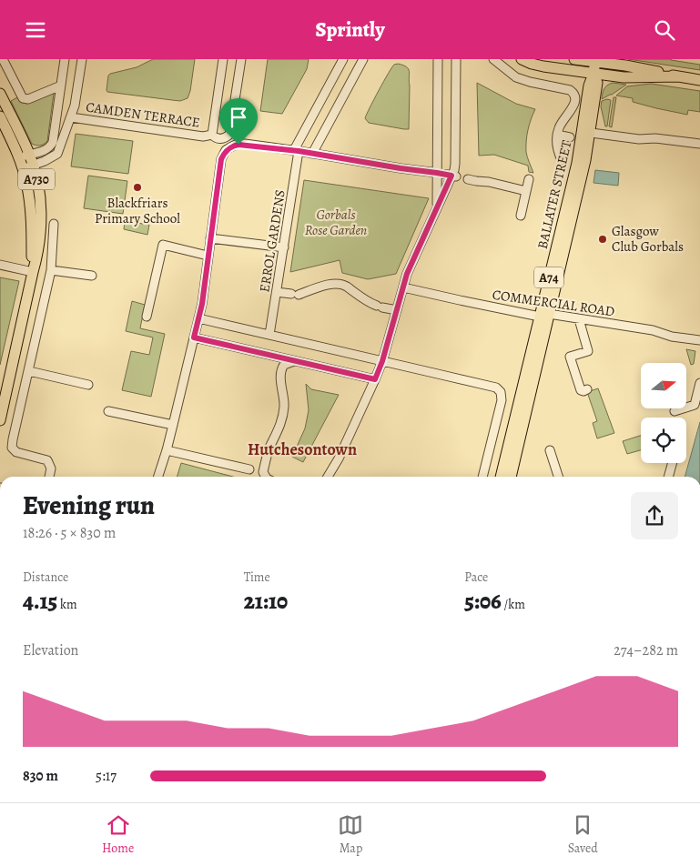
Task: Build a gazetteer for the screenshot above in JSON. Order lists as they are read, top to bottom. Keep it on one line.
{"streets":{"main road":["A730","BALLATER STREET","A74"],"street":["CAMDEN TERRACE","ERROL GARDENS","COMMERCIAL ROAD"]},"crossings":[["BALLATER STREET","COMMERCIAL ROAD"]],"districts":["Hutchesontown"],"parks":["Gorbals Rose Garden"],"places":["Blackfriars Primary School","Glasgow Club Gorbals"],"north":"right","page":{"header":"Sprintly","heading":["Evening run","18:26 · 5 × 830 m"],"stats":[["Distance","4.15 km"],["Time","21:10"],["Pace","5:06 /km"]],"chart":["Elevation","274–282 m"],"list":[{"name":"830 m","note":"5:17"}],"tabs":["Home","Map","Saved"]}}
